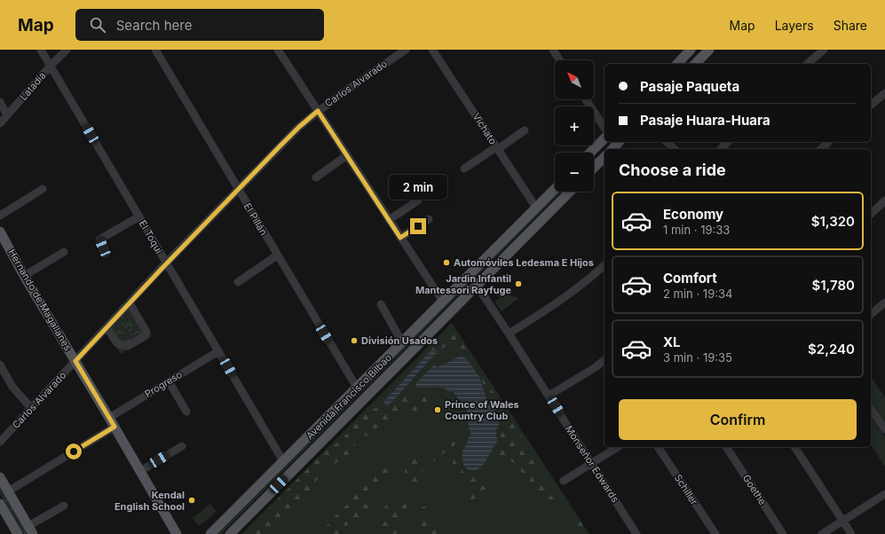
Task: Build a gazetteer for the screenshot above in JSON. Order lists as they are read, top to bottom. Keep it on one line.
{"streets":{"main road":["Hernando de Magallanes","Avenida Francisco Bilbao"],"street":["Carlos Alvarado","Latadía","Vichato","El Pillán","El Toqui","Progreso","Monseñor Edwards","Schiller","Goethe"]},"crossings":[["Carlos Alvarado","El Pillán"],["Carlos Alvarado","El Toqui"],["Carlos Alvarado","Hernando de Magallanes"],["Latadía","El Toqui"],["Vichato","Avenida Francisco Bilbao"],["El Pillán","Avenida Francisco Bilbao"],["El Toqui","Progreso"],["El Toqui","Avenida Francisco Bilbao"],["Hernando de Magallanes","Progreso"],["Avenida Francisco Bilbao","Monseñor Edwards"]],"places":["Automóviles Ledesma E Hijos","Jardin Infantil Mantessori Rayfuge","División Usados","Prince of Wales Country Club","Kendal English School"],"north":"top left","page":{"header":"Map","search":"Search here","nav":["Map","Layers","Share"],"map_buttons":["+","−"],"banner":["Pasaje Paqueta","Pasaje Huara-Huara"],"heading":"Choose a ride","bubble":"2 min","list":[{"name":"Economy","note":"1 min · 19:33","value":"$1,320"},{"name":"Comfort","note":"2 min · 19:34","value":"$1,780"},{"name":"XL","note":"3 min · 19:35","value":"$2,240"}],"buttons":"Confirm"}}
